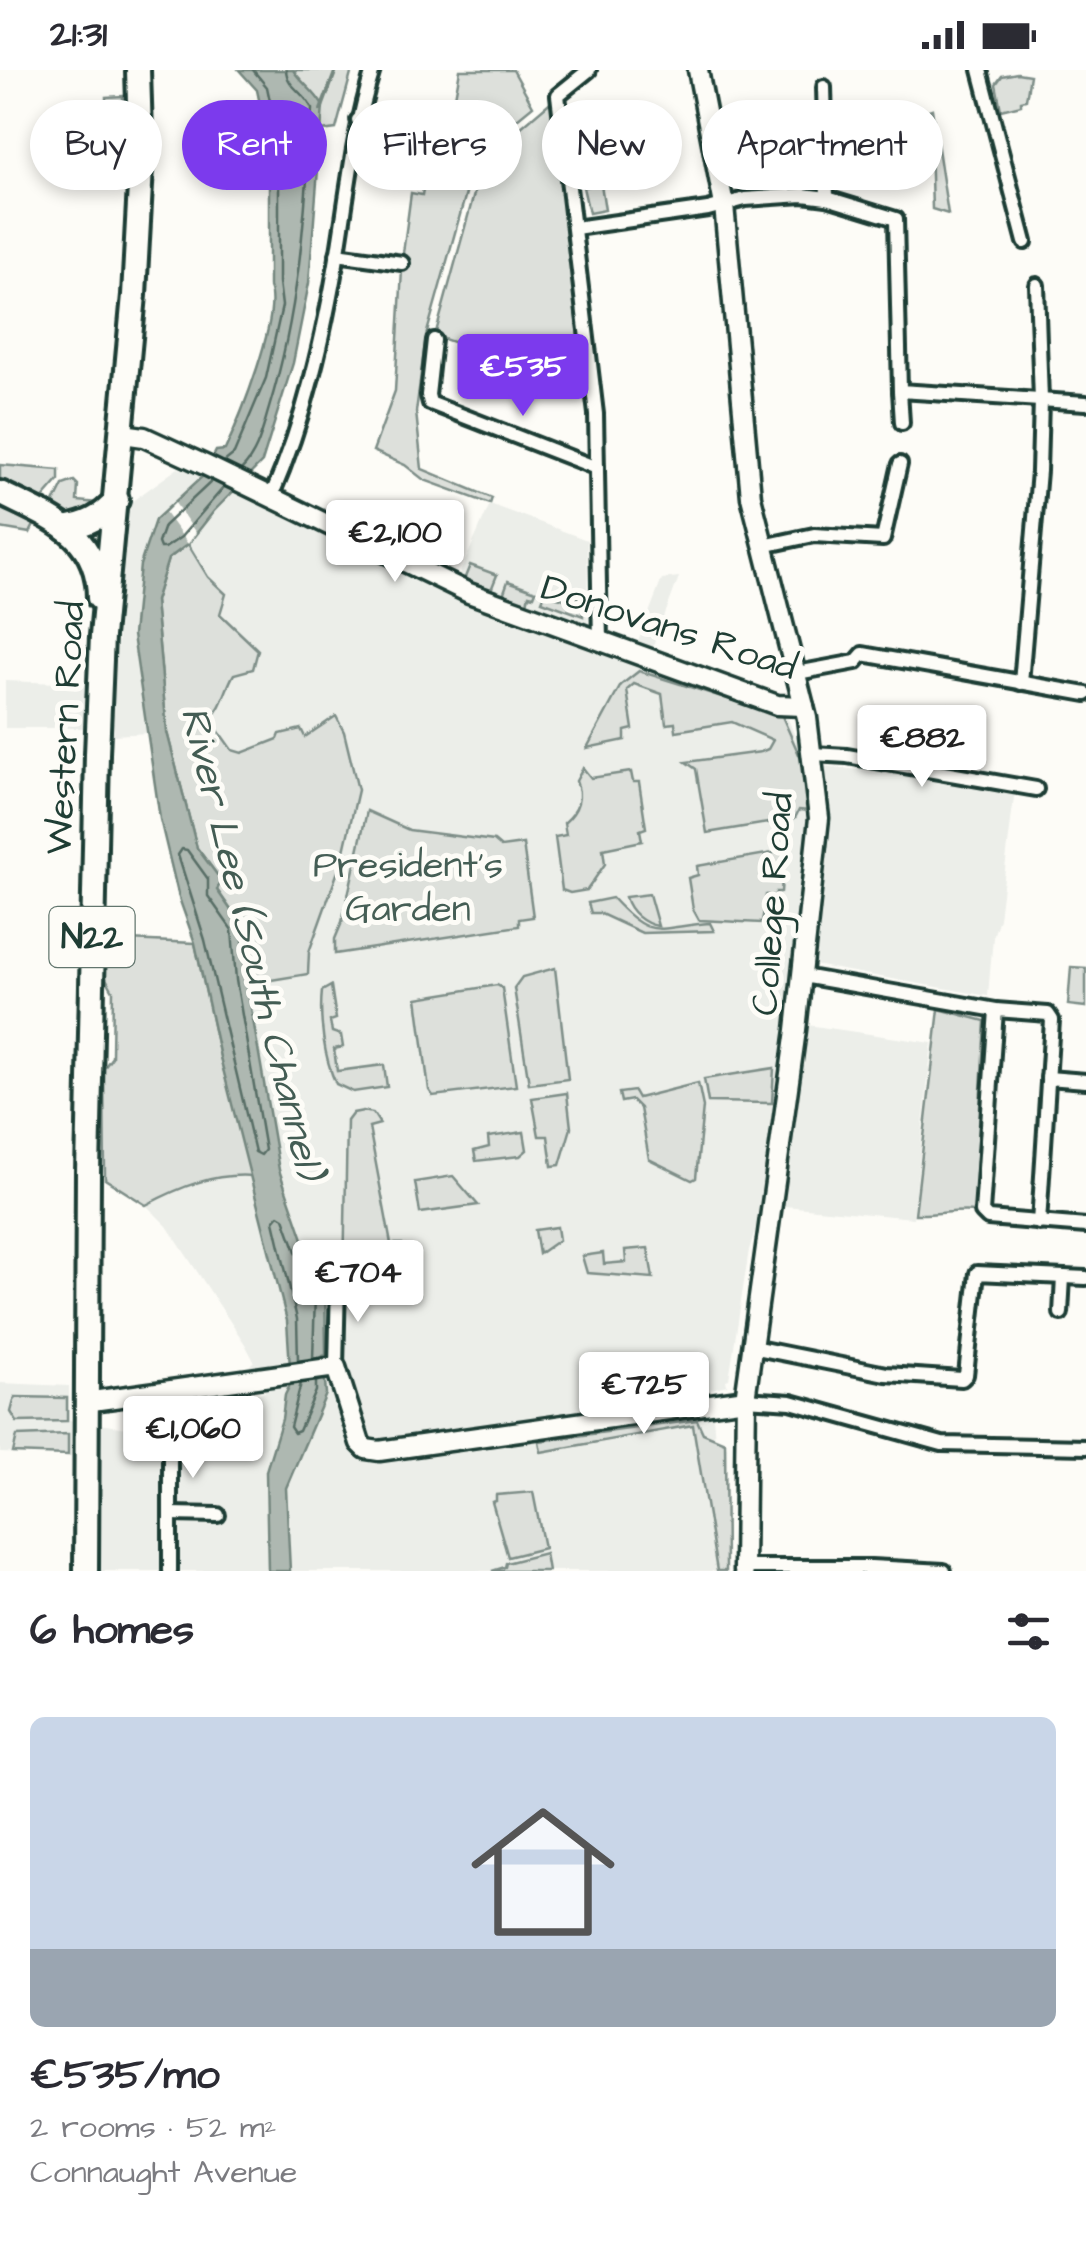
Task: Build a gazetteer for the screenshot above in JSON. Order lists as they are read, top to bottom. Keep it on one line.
{"streets":{"highway":["Western Road","N22"],"street":["Donovans Road","College Road"]},"crossings":[["Donovans Road","Western Road"],["Donovans Road","College Road"],["Western Road","N22"]],"water":["River Lee (South Channel)"],"parks":["President's Garden"],"page":{"status":"21:31","chip":["Buy","Rent","Filters","New","Apartment"],"price":["€535","€2,100","€882","€704","€725","€1,060"],"heading":"6 homes","list":[{"name":"€535/mo","note":"2 rooms · 52 m² · Connaught Avenue"}]}}
